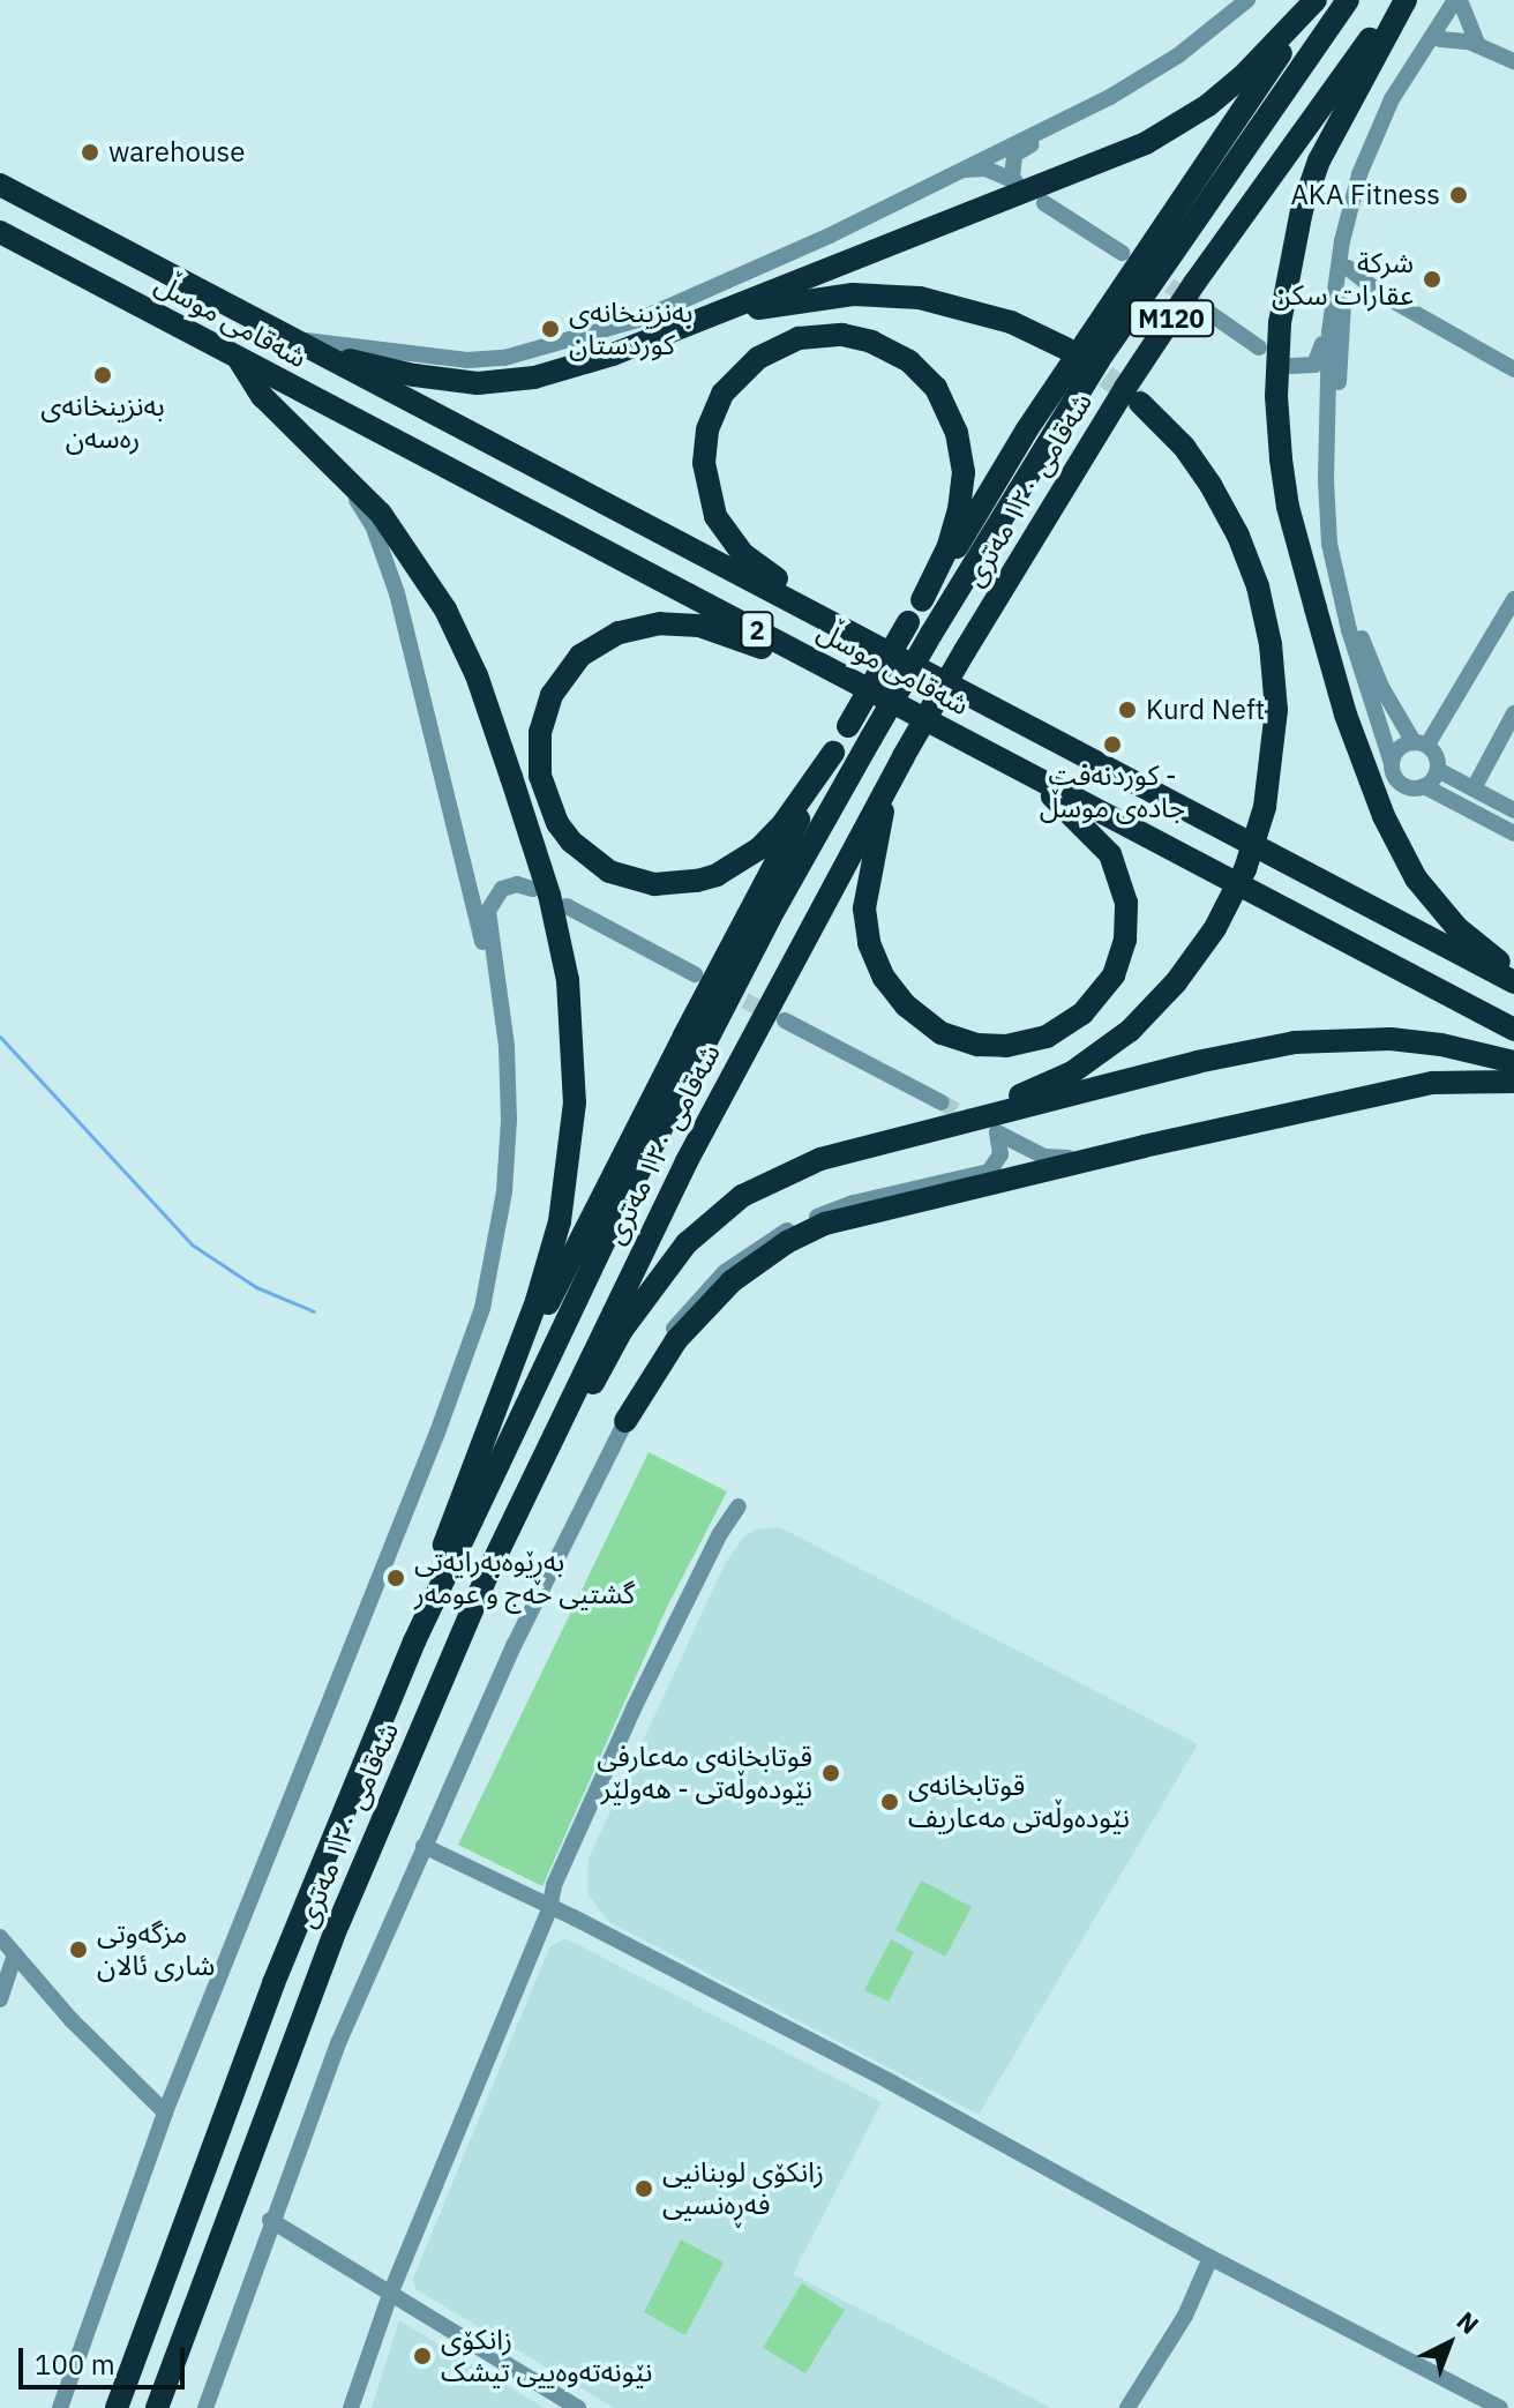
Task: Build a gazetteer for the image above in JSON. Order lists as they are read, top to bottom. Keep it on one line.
{"streets":{"highway":["M120","شەقامی موسڵ","شەقامی ١٢٠ مەتری","2"]},"places":["warehouse","AKA Fitness","شركة عقارات سكن","بەنزینخانەی کوردستان","بەنزینخانەی رەسەن","Kurd Neft","کوردنەفت - جادەی موسڵ","بەڕێوەبەرایەتی گشتیی حەج و عومەر","قوتابخانەی مەعارفی نێودەوڵەتی - هەولێر","قوتابخانەی نێودەوڵەتی مەعاریف","مزگەوتی شاری ئالان","زانکۆی لوبنانیی فەڕەنسیی","زانکۆی نێونەتەوەییی تیشک"],"scale_bar":"100 m","north":"top right"}
